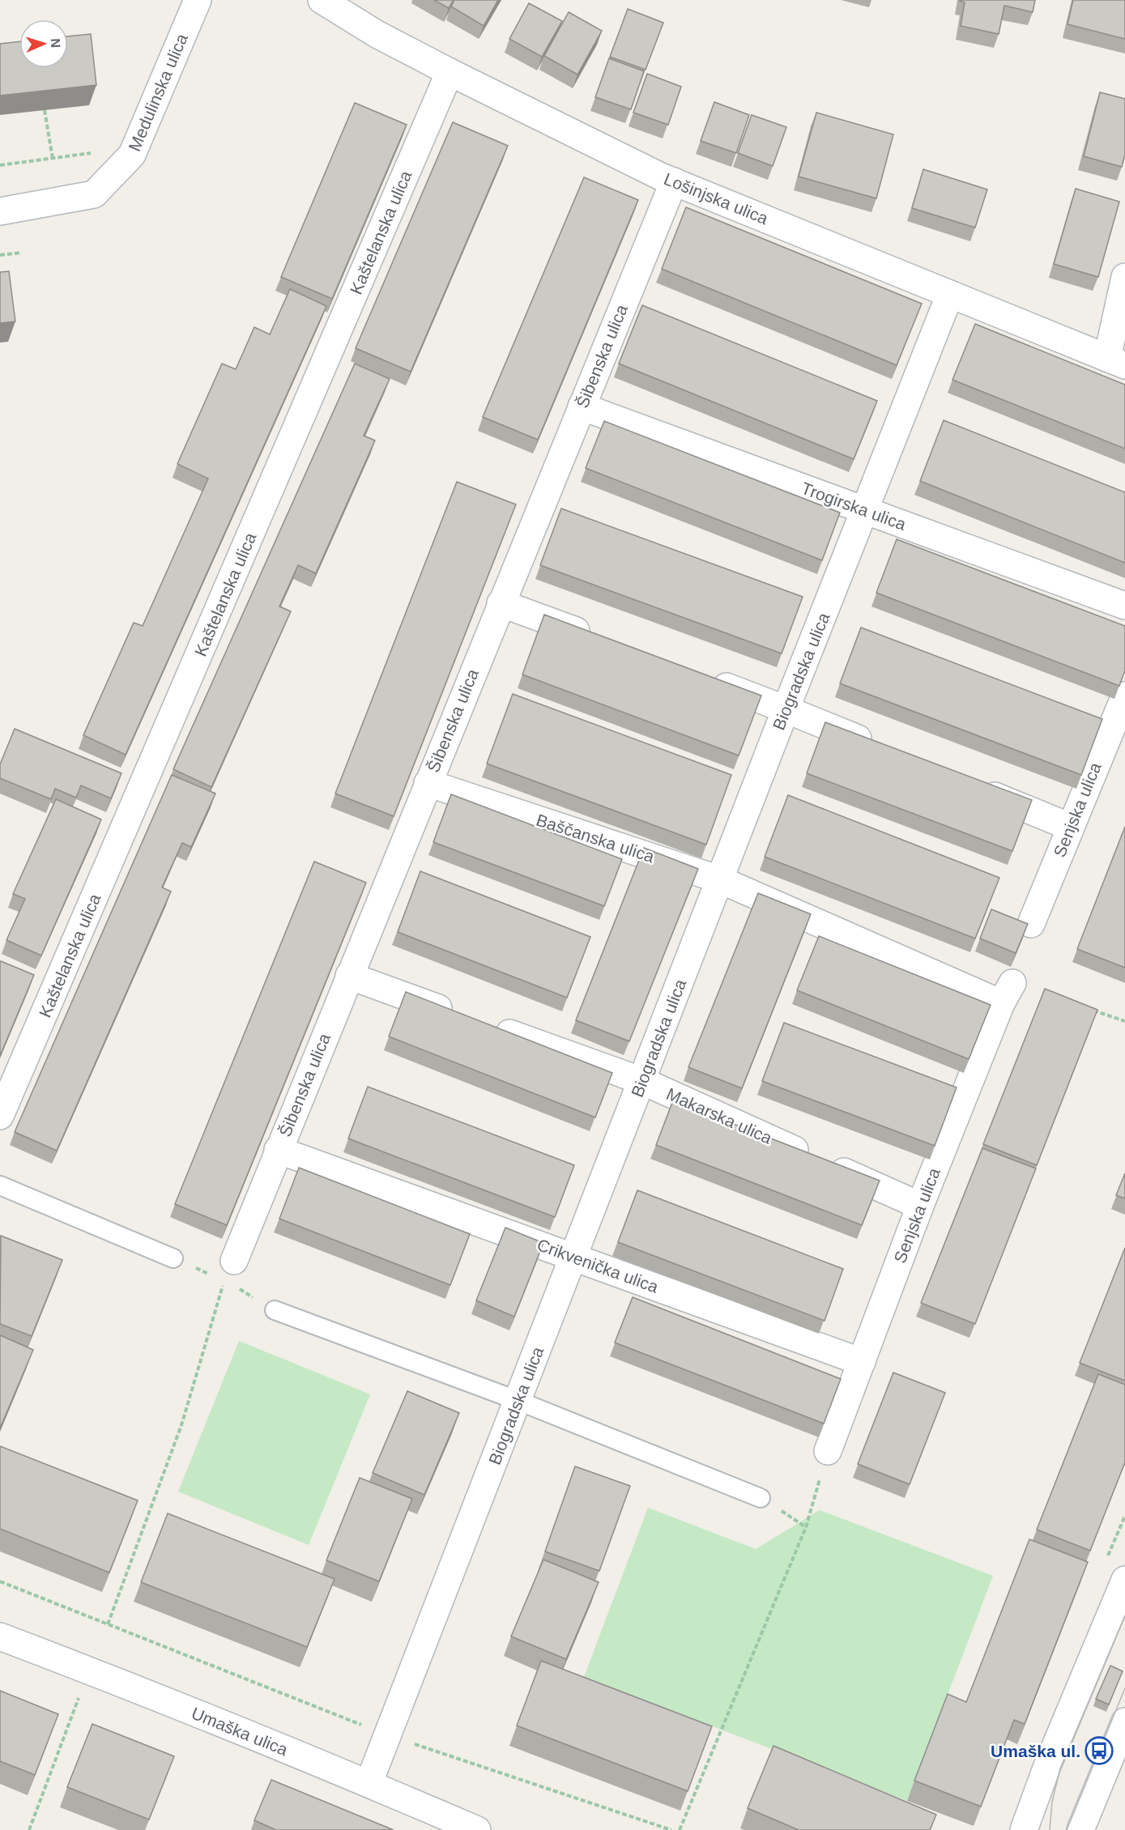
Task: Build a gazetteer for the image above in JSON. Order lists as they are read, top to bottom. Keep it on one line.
{"streets":{"street":["Medulinska ulica","Lošinjska ulica","Kaštelanska ulica","Šibenska ulica","Trogirska ulica","Biogradska ulica","Senjska ulica","Baščanska ulica","Makarska ulica","Crikvenička ulica","Umaška ulica"]},"crossings":[["Lošinjska ulica","Kaštelanska ulica"],["Lošinjska ulica","Šibenska ulica"],["Lošinjska ulica","Biogradska ulica"],["Šibenska ulica","Trogirska ulica"],["Šibenska ulica","Baščanska ulica"],["Šibenska ulica","Crikvenička ulica"],["Trogirska ulica","Biogradska ulica"],["Biogradska ulica","Baščanska ulica"],["Biogradska ulica","Makarska ulica"],["Biogradska ulica","Crikvenička ulica"],["Biogradska ulica","Umaška ulica"],["Senjska ulica","Baščanska ulica"],["Senjska ulica","Makarska ulica"],["Senjska ulica","Crikvenička ulica"]],"places":{"bus stop":["Umaška ul."]},"north":"right"}
